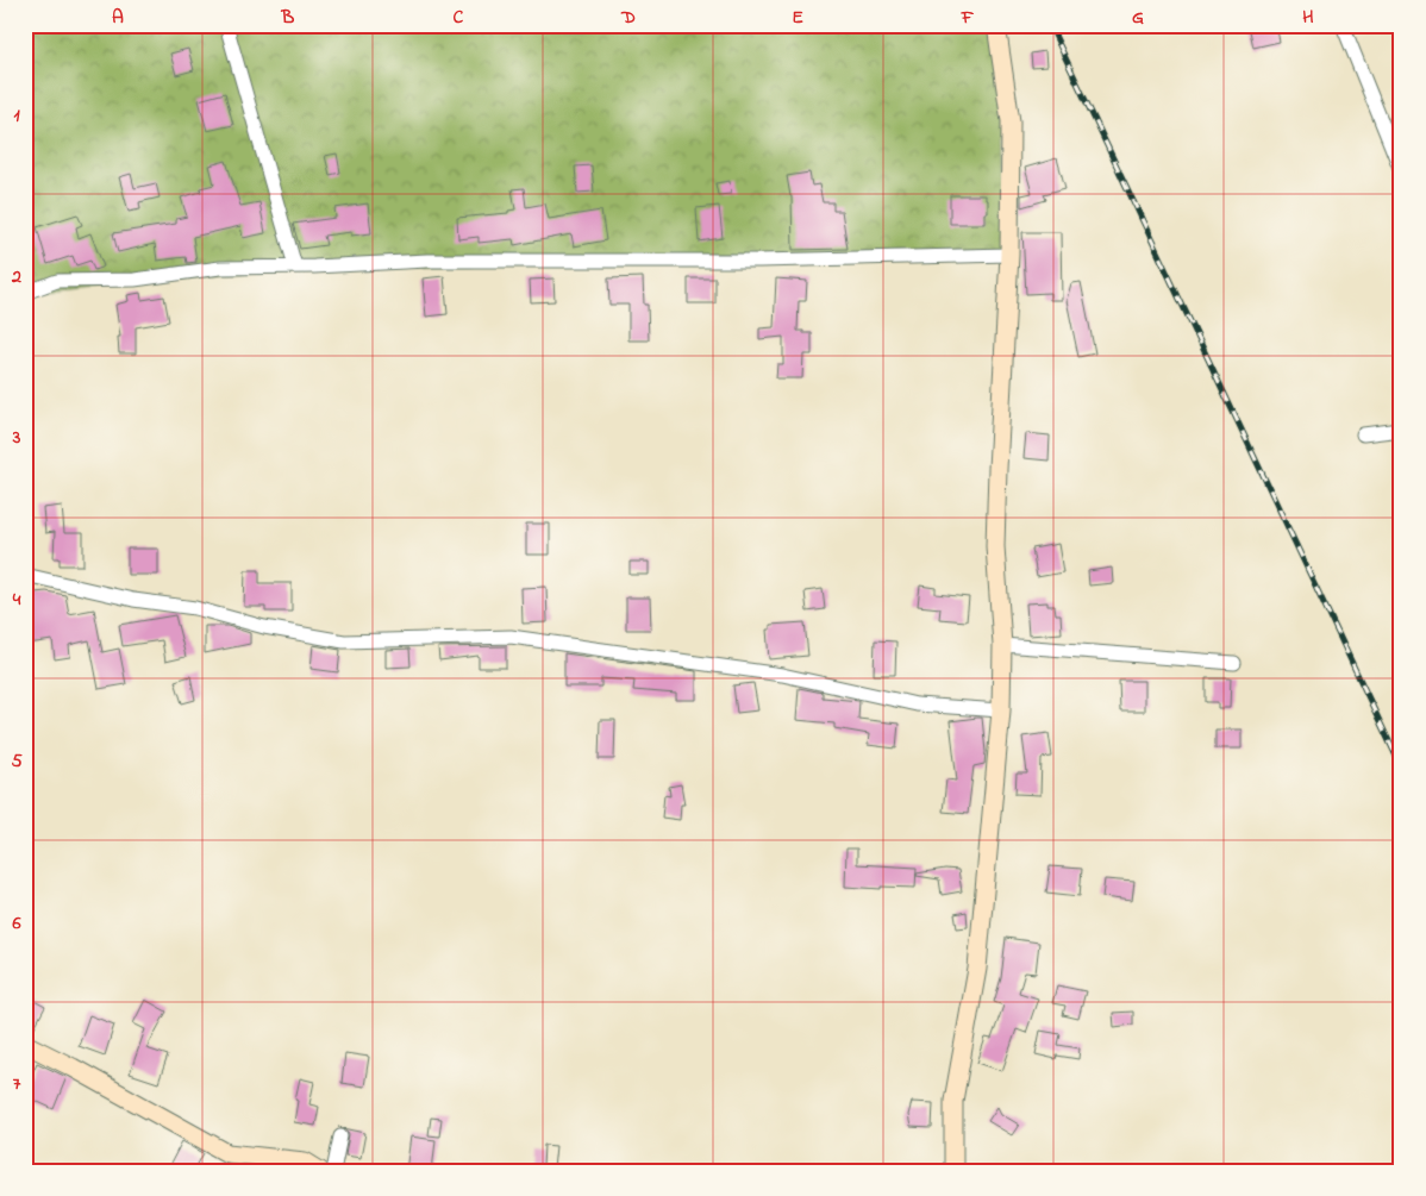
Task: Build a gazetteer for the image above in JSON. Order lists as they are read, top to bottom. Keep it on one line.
{"grid":{"columns":["A","B","C","D","E","F","G","H"],"rows":["1","2","3","4","5","6","7"]}}
